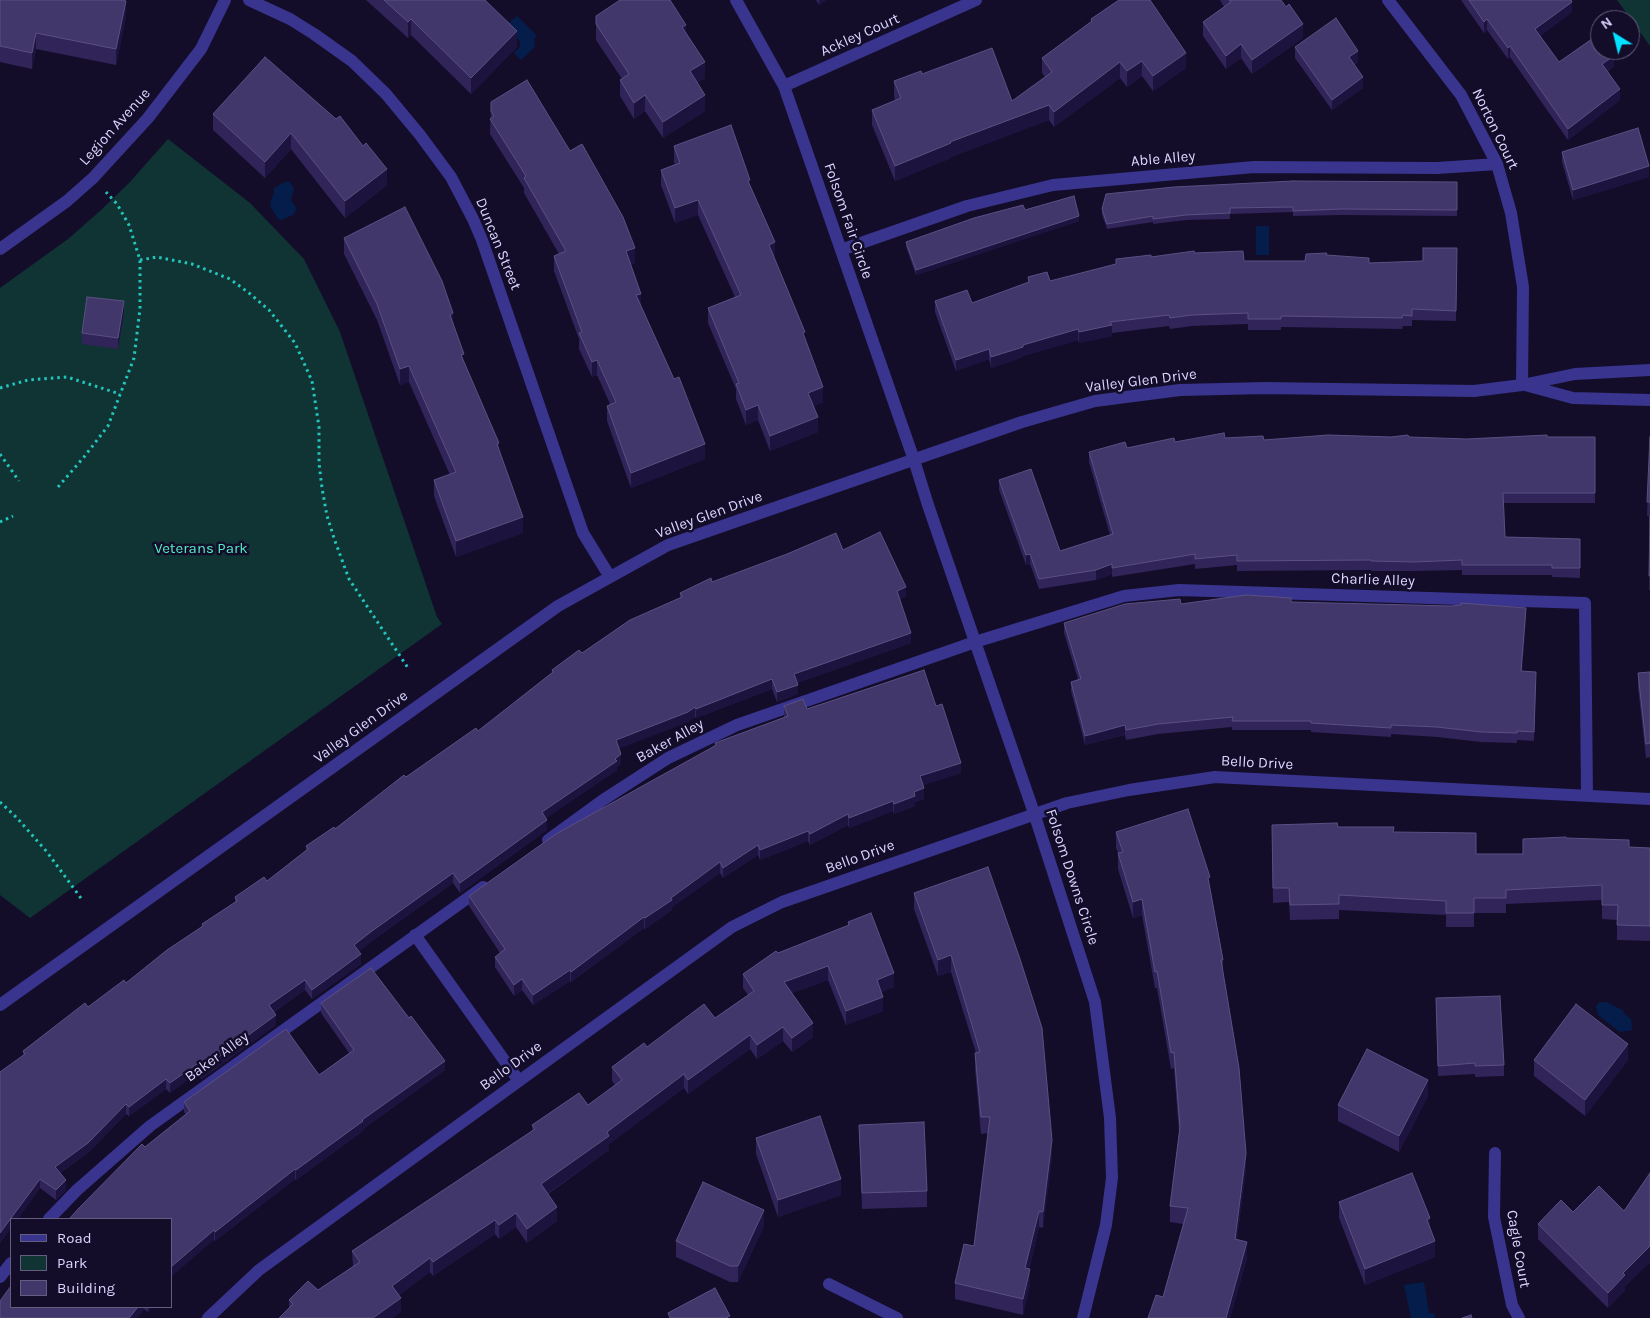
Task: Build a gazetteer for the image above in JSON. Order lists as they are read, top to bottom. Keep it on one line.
{"streets":{"street":["Ackley Court","Legion Avenue","Norton Court","Able Alley","Folsom Fair Circle","Duncan Street","Valley Glen Drive","Charlie Alley","Baker Alley","Bello Drive","Folsom Downs Circle","Cagle Court"]},"crossings":[["Ackley Court","Folsom Fair Circle"],["Norton Court","Able Alley"],["Norton Court","Valley Glen Drive"],["Able Alley","Folsom Fair Circle"],["Folsom Fair Circle","Valley Glen Drive"],["Folsom Fair Circle","Folsom Downs Circle"],["Duncan Street","Valley Glen Drive"],["Valley Glen Drive","Folsom Downs Circle"],["Charlie Alley","Baker Alley"],["Charlie Alley","Bello Drive"],["Charlie Alley","Folsom Downs Circle"],["Baker Alley","Folsom Downs Circle"],["Bello Drive","Folsom Downs Circle"]],"parks":["Veterans Park"],"legend":["Road","Park","Building"],"north":"top left"}
